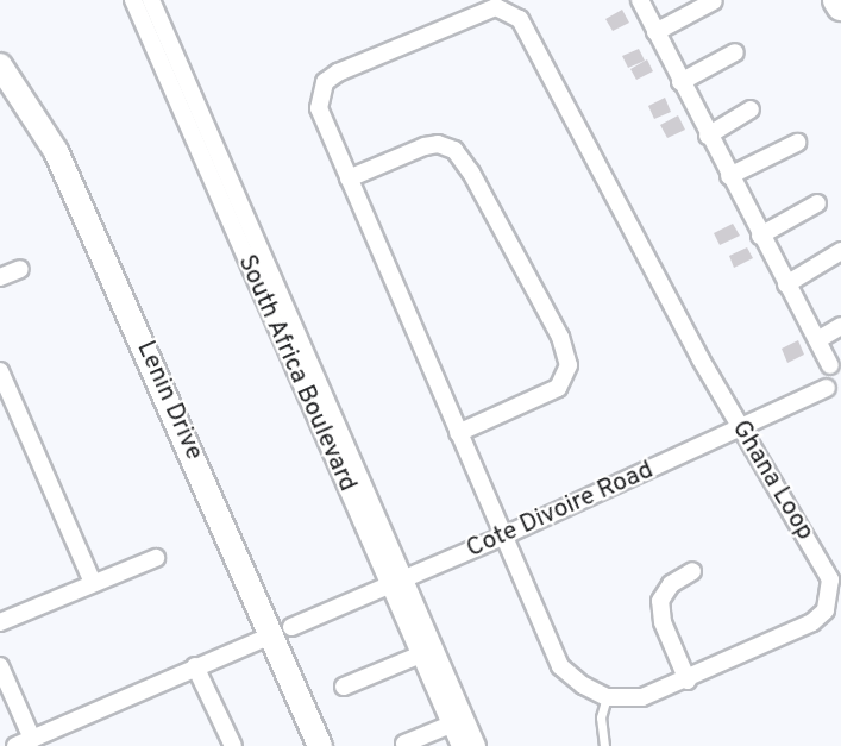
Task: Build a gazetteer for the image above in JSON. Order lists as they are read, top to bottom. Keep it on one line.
{"streets":{"street":["South Africa Boulevard","Lenin Drive","Ghana Loop","Cote Divoire Road"]},"crossings":[["South Africa Boulevard","Cote Divoire Road"],["Lenin Drive","Cote Divoire Road"],["Ghana Loop","Cote Divoire Road"]]}
